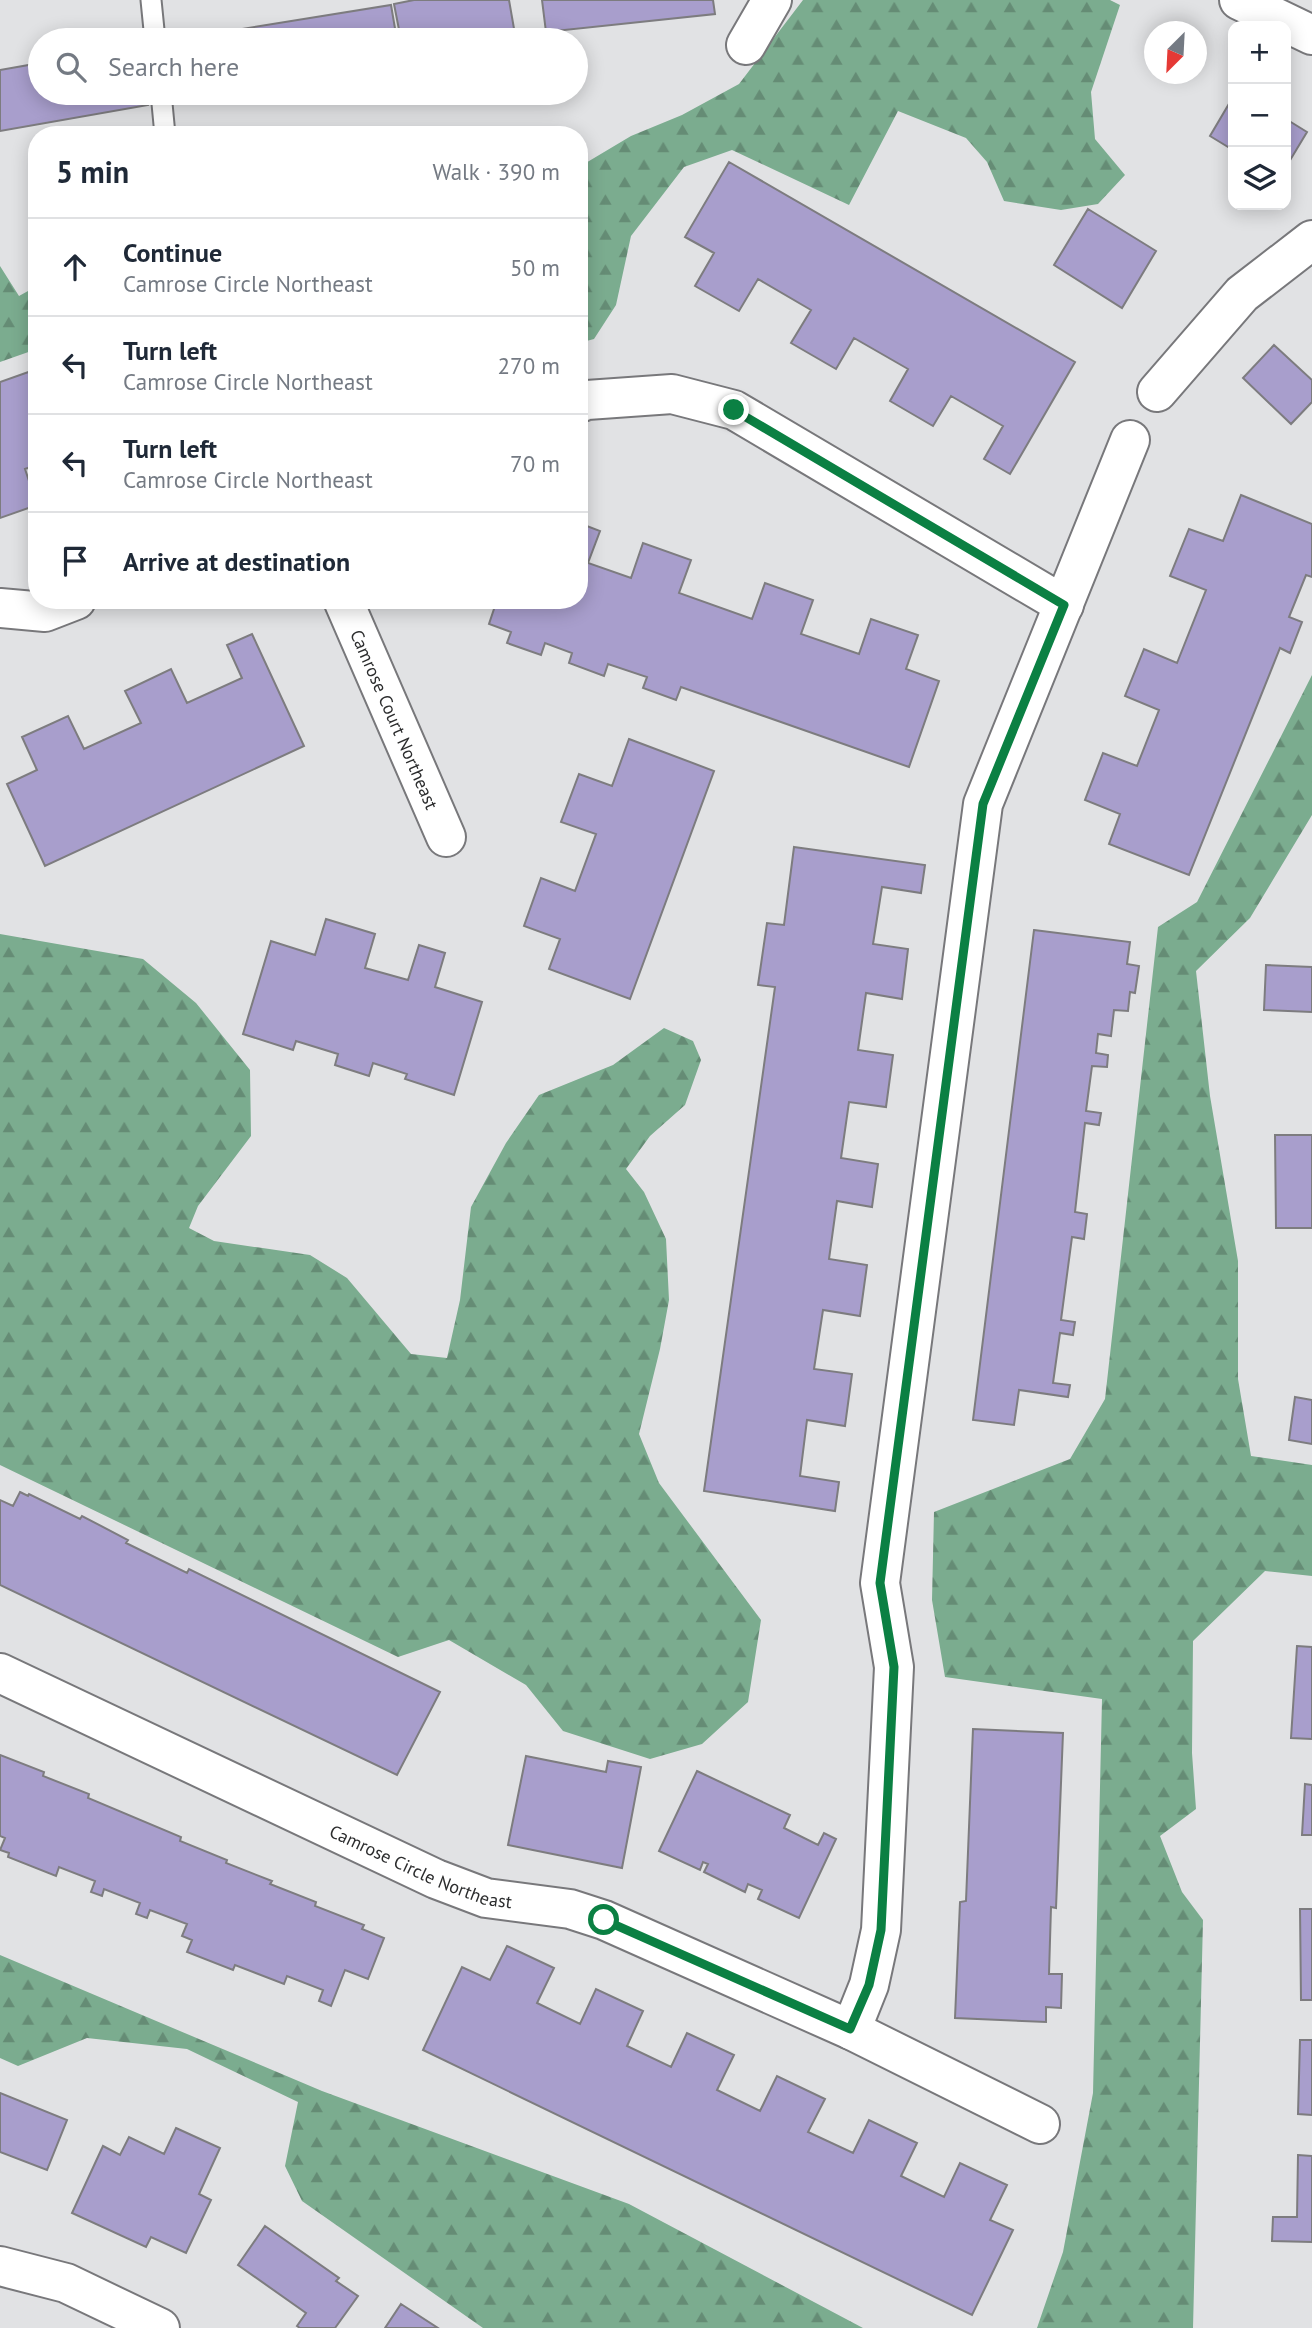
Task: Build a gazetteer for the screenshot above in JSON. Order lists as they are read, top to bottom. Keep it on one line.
{"streets":{"street":["Camrose Court Northeast","Camrose Circle Northeast"]},"north":"bottom left","page":{"map_buttons":["+","−"],"search":"Search here","heading":["5 min","Walk · 390 m"],"list":[["Continue","Camrose Circle Northeast","50 m"],["Turn left","Camrose Circle Northeast","270 m"],["Turn left","Camrose Circle Northeast","70 m"],"Arrive at destination"]}}
